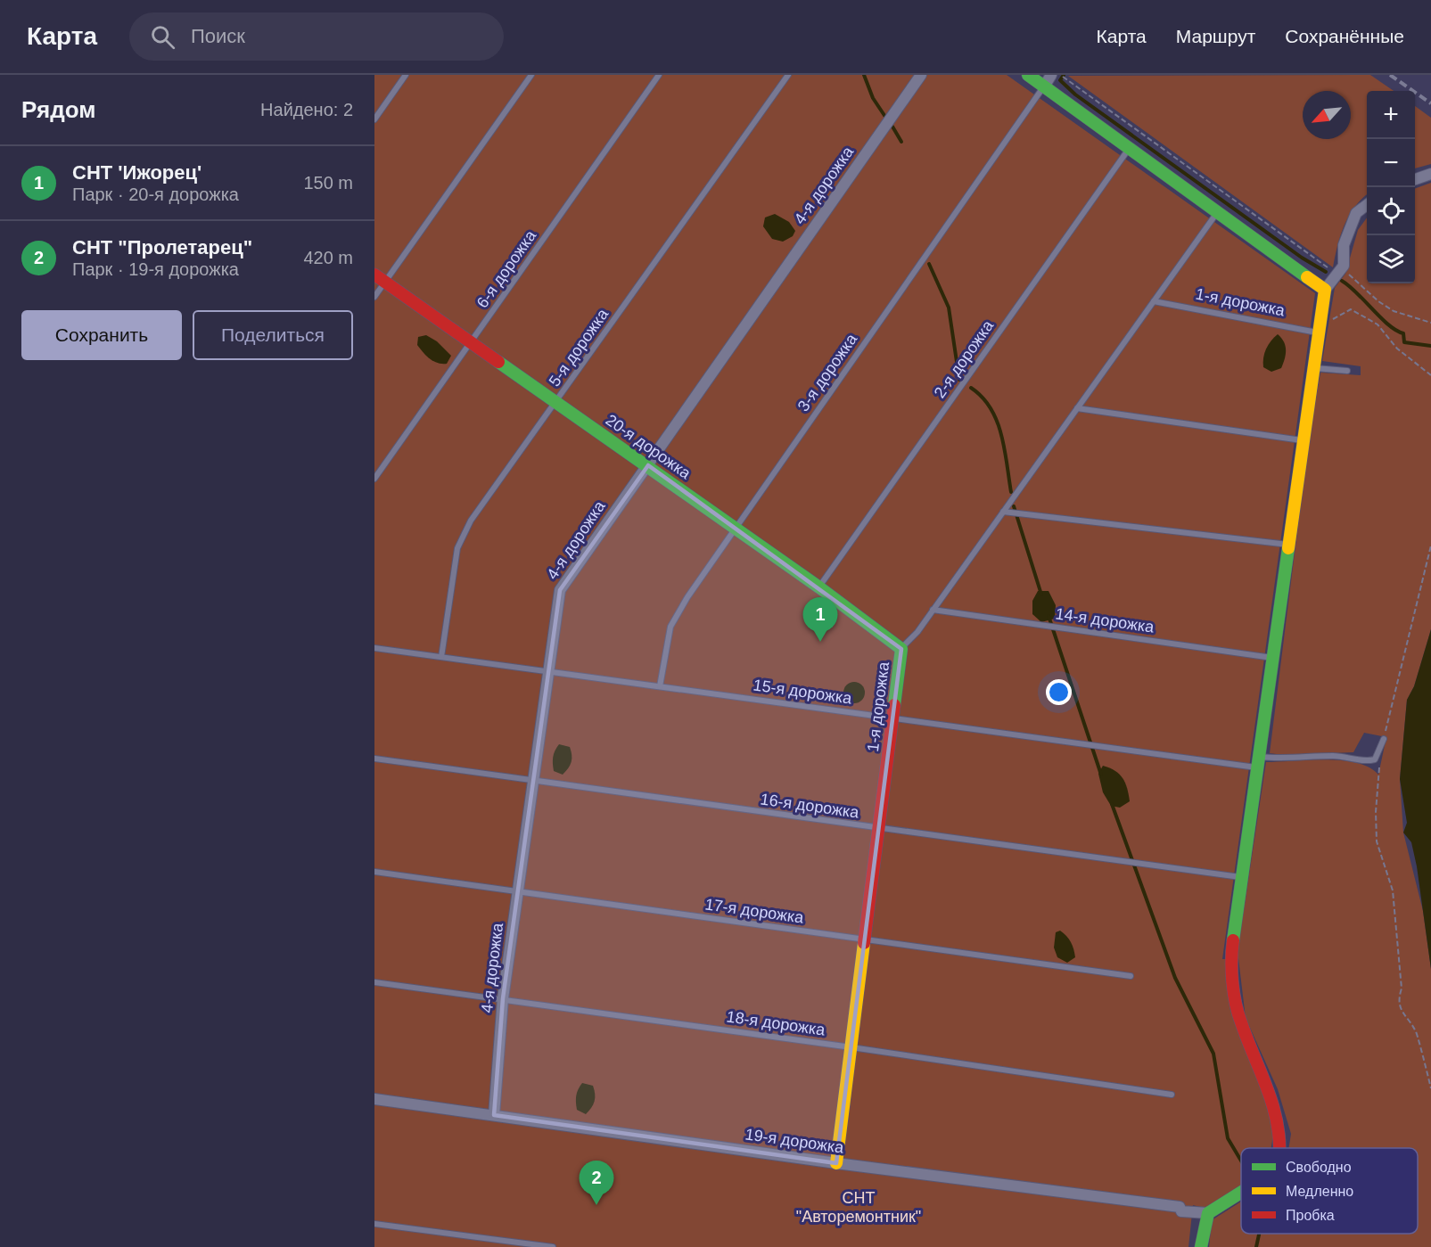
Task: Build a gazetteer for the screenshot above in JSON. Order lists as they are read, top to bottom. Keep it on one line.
{"streets":{"street":["4-я дорожка","1-я дорожка","20-я дорожка","19-я дорожка"],"lane":["6-я дорожка","5-я дорожка","2-я дорожка","3-я дорожка","14-я дорожка","15-я дорожка","16-я дорожка","17-я дорожка","18-я дорожка"]},"crossings":[["4-я дорожка","20-я дорожка"],["4-я дорожка","15-я дорожка"],["4-я дорожка","16-я дорожка"],["4-я дорожка","17-я дорожка"],["4-я дорожка","18-я дорожка"],["4-я дорожка","19-я дорожка"],["6-я дорожка","20-я дорожка"],["1-я дорожка","20-я дорожка"],["1-я дорожка","14-я дорожка"],["1-я дорожка","15-я дорожка"],["1-я дорожка","16-я дорожка"],["1-я дорожка","17-я дорожка"],["1-я дорожка","18-я дорожка"],["1-я дорожка","19-я дорожка"],["5-я дорожка","20-я дорожка"],["5-я дорожка","15-я дорожка"],["2-я дорожка","20-я дорожка"],["3-я дорожка","20-я дорожка"],["3-я дорожка","15-я дорожка"]],"parks":["СНТ \"Авторемонтник\""],"legend":["Свободно","Медленно","Пробка"],"north":"bottom left","page":{"header":"Карта","search":"Поиск","nav":["Карта","Маршрут","Сохранённые"],"heading":["Рядом","Найдено: 2"],"map_buttons":["+","−"],"list":[{"mark":"1","name":"СНТ 'Ижорец'","note":"Парк · 20-я дорожка","value":"150 m"},{"mark":"2","name":"СНТ \"Пролетарец\"","note":"Парк · 19-я дорожка","value":"420 m"}],"buttons":["Сохранить","Поделиться"],"pins":["1","2"]}}
